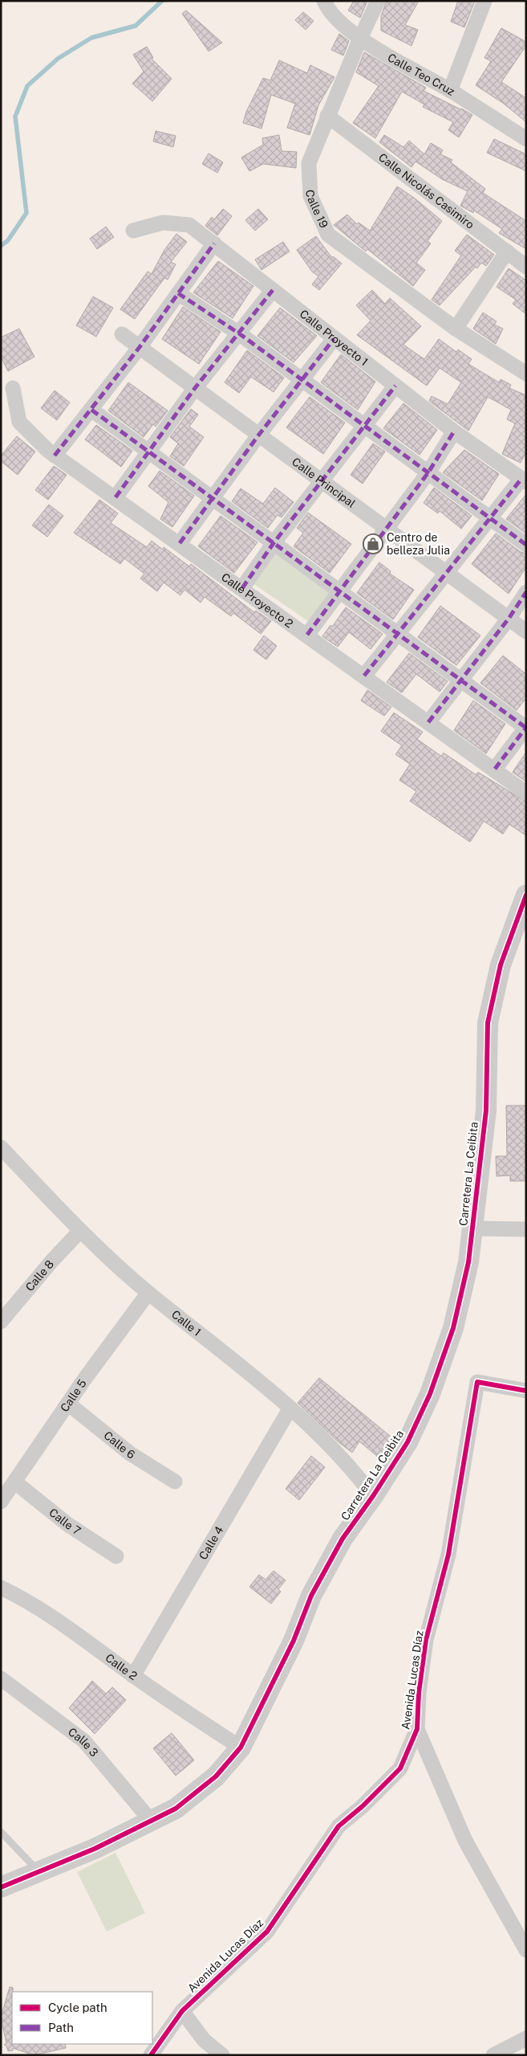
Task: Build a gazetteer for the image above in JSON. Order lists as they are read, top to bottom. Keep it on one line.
{"streets":{"street":["Calle Teo Cruz","Calle Nicolás Casimiro","Calle 19","Calle Proyecto 1","Calle Principal","Calle Proyecto 2","Carretera La Ceibita","Calle 8","Calle 1","Calle 5","Calle 6","Calle 7","Calle 4","Calle 2","Avenida Lucas Díaz","Calle 3"]},"crossings":[["Calle Teo Cruz","Calle 19"],["Calle Nicolás Casimiro","Calle 19"],["Carretera La Ceibita","Calle 1"],["Carretera La Ceibita","Calle 2"],["Carretera La Ceibita","Calle 3"],["Calle 8","Calle 1"],["Calle 1","Calle 5"],["Calle 1","Calle 4"],["Calle 5","Calle 6"],["Calle 5","Calle 7"],["Calle 4","Calle 2"]],"places":{"shop":["Centro de belleza Julia"]},"legend":["Cycle path","Path"]}
